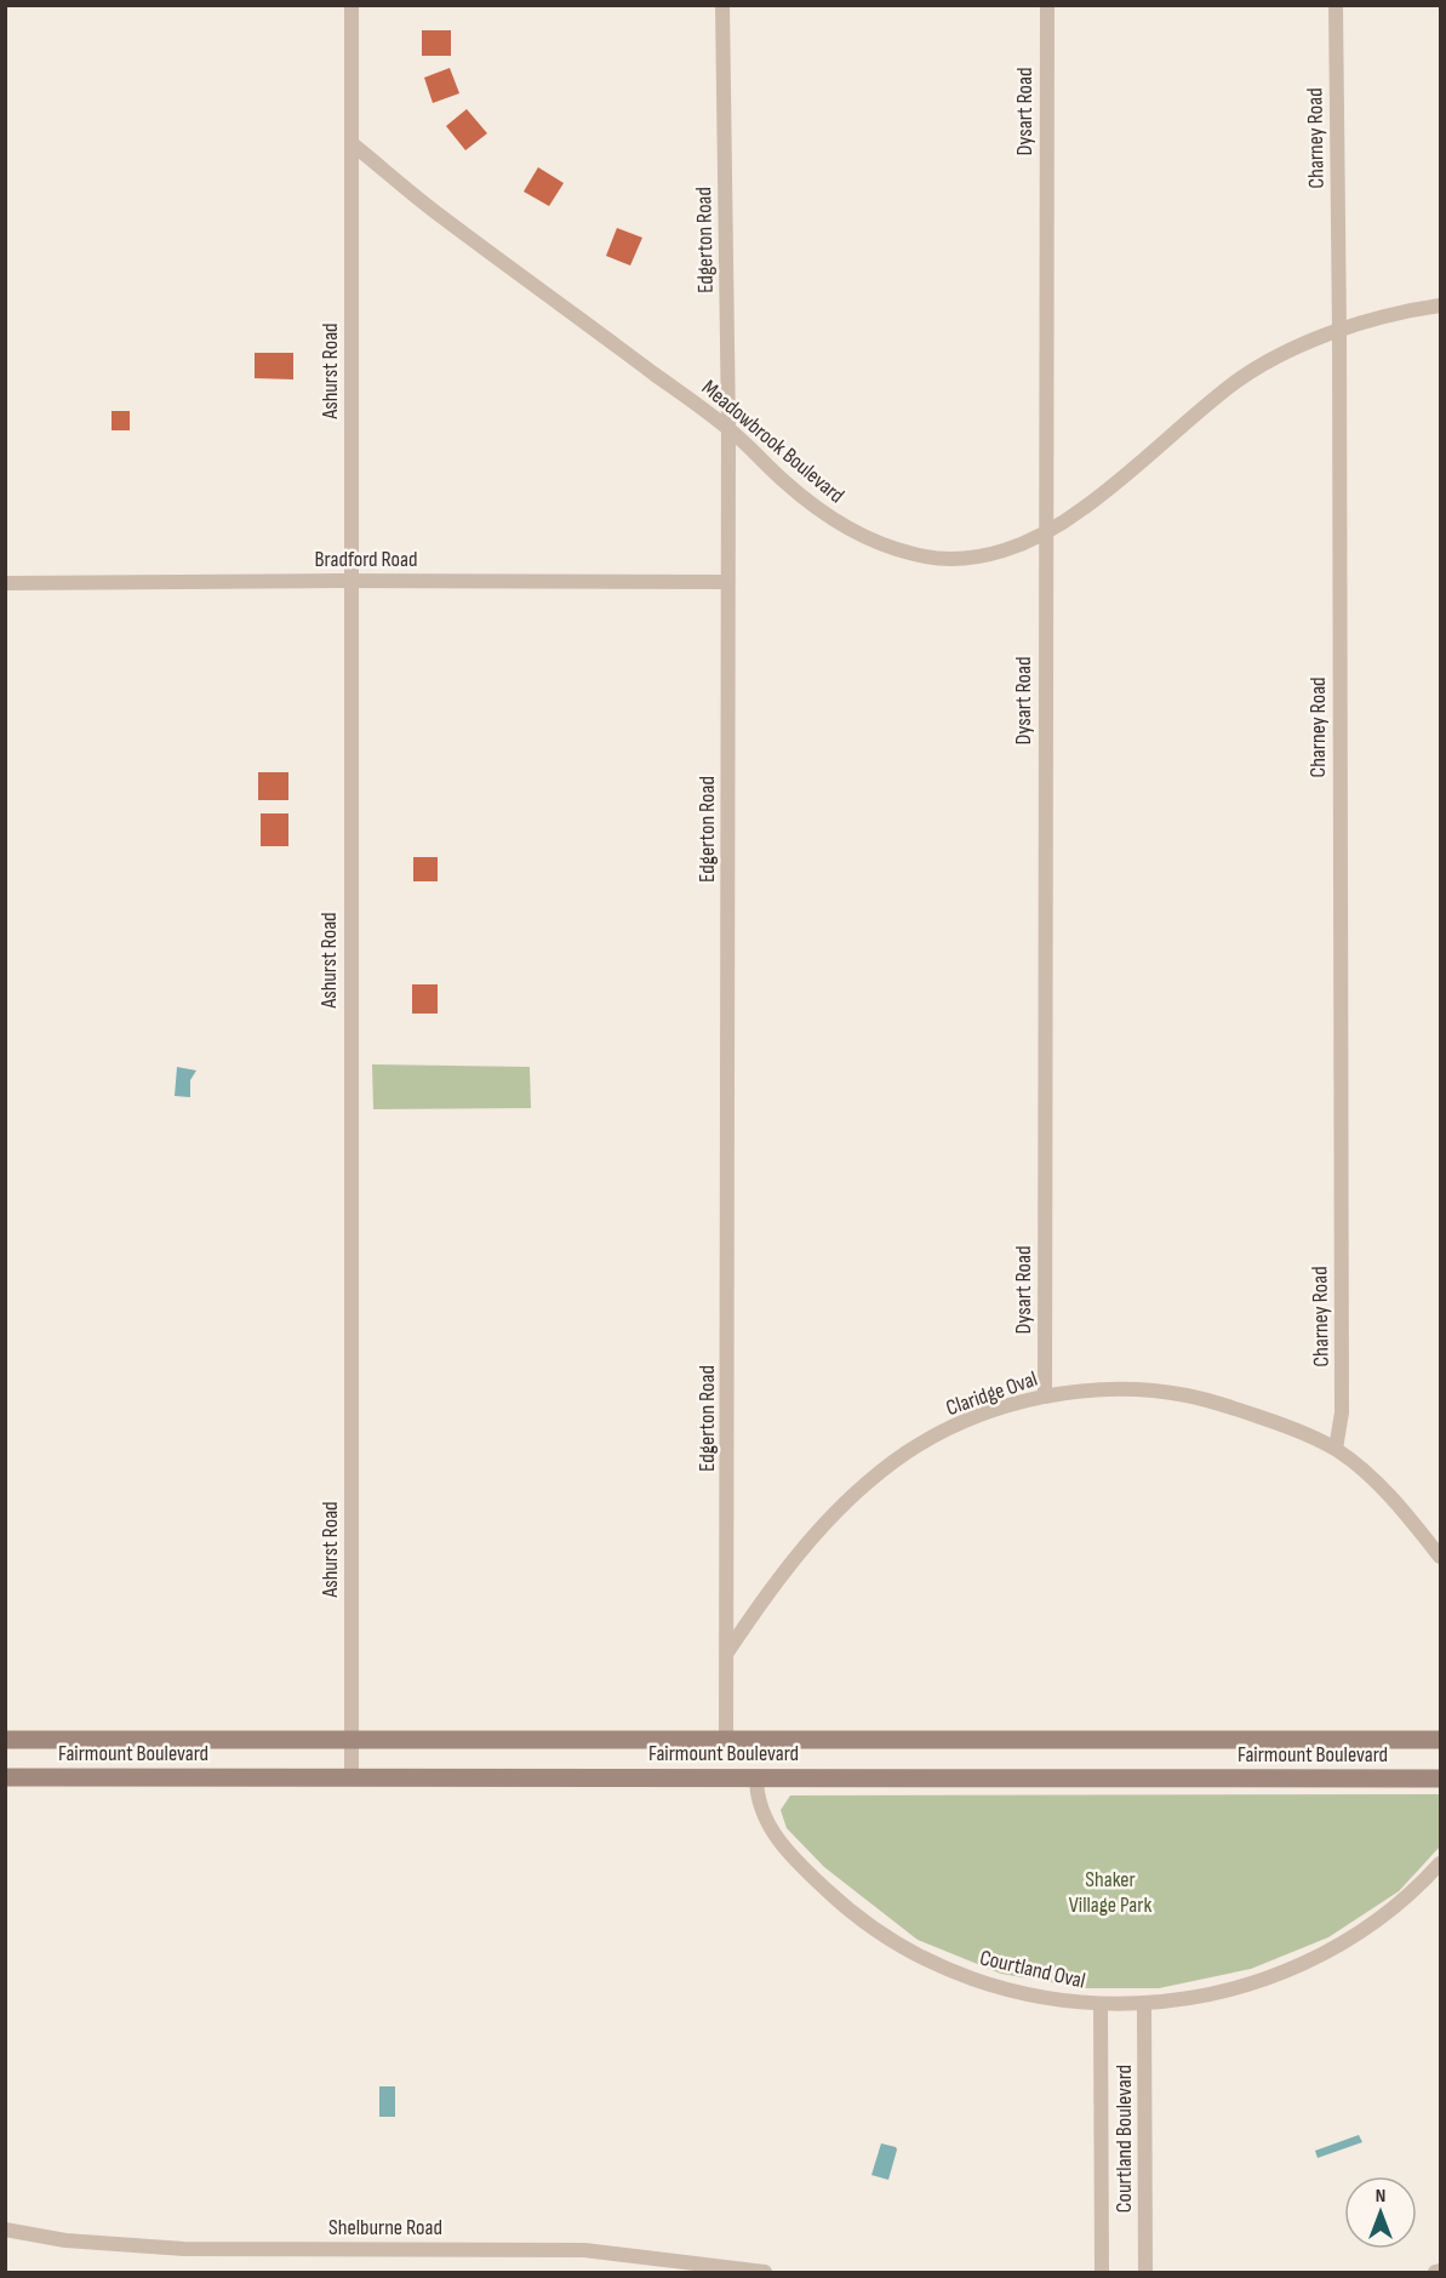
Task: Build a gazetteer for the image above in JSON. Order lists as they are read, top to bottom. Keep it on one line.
{"streets":{"main road":["Fairmount Boulevard"],"street":["Dysart Road","Charney Road","Edgerton Road","Ashurst Road","Meadowbrook Boulevard","Bradford Road","Claridge Oval","Courtland Oval","Courtland Boulevard","Shelburne Road"]},"crossings":[["Dysart Road","Meadowbrook Boulevard"],["Dysart Road","Claridge Oval"],["Charney Road","Meadowbrook Boulevard"],["Charney Road","Claridge Oval"],["Edgerton Road","Meadowbrook Boulevard"],["Edgerton Road","Bradford Road"],["Edgerton Road","Claridge Oval"],["Ashurst Road","Meadowbrook Boulevard"],["Ashurst Road","Bradford Road"],["Ashurst Road","Fairmount Boulevard"],["Fairmount Boulevard","Courtland Oval"],["Courtland Oval","Courtland Boulevard"]],"parks":["Shaker Village Park"],"north":"top"}
